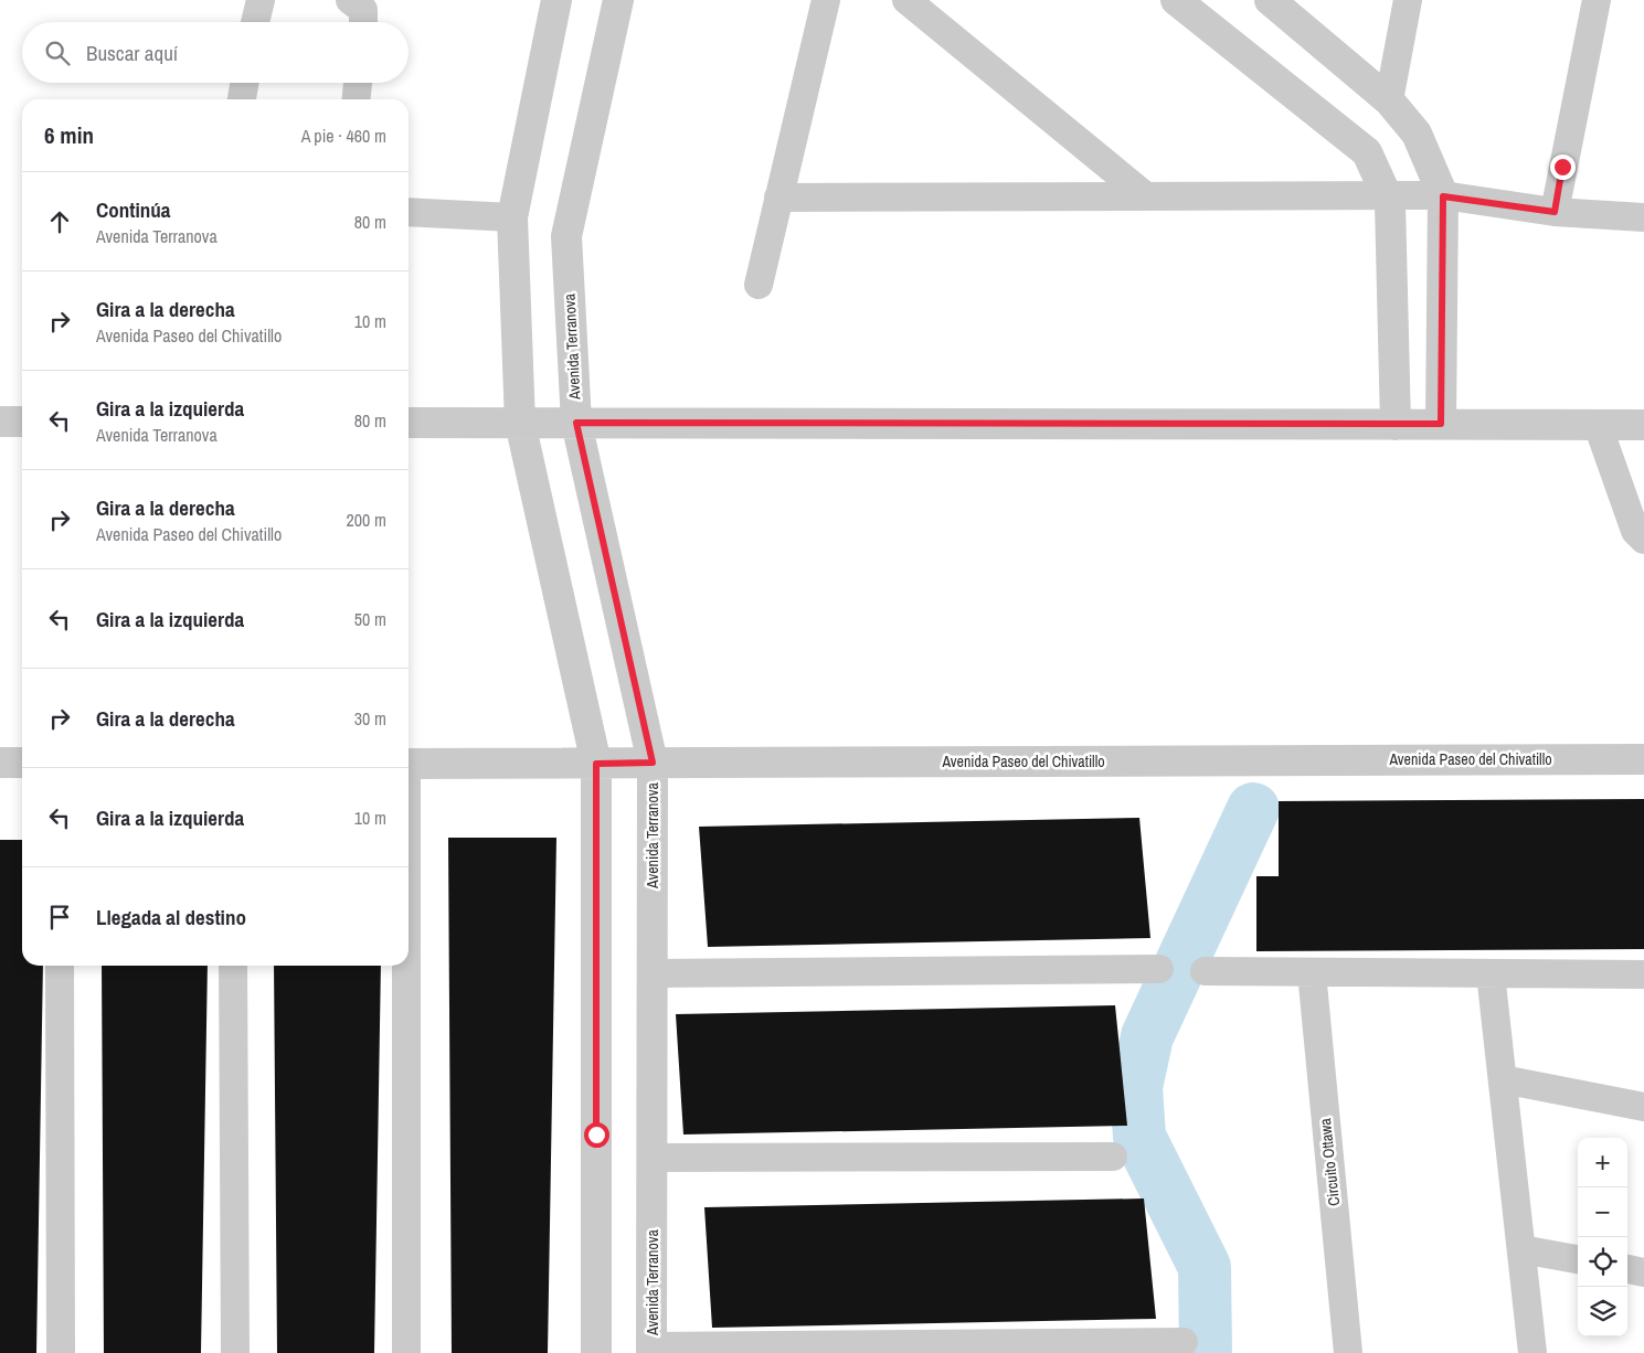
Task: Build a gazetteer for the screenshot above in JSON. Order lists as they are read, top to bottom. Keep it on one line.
{"streets":{"street":["Avenida Terranova","Avenida Paseo del Chivatillo","Circuito Ottawa"]},"crossings":[["Avenida Terranova","Avenida Paseo del Chivatillo"]],"page":{"search":"Buscar aquí","heading":["6 min","A pie · 460 m"],"list":[["Continúa","Avenida Terranova","80 m"],["Gira a la derecha","Avenida Paseo del Chivatillo","10 m"],["Gira a la izquierda","Avenida Terranova","80 m"],["Gira a la derecha","Avenida Paseo del Chivatillo","200 m"],["Gira a la izquierda","50 m"],["Gira a la derecha","30 m"],["Gira a la izquierda","10 m"],"Llegada al destino"],"map_buttons":["+","−"]}}
